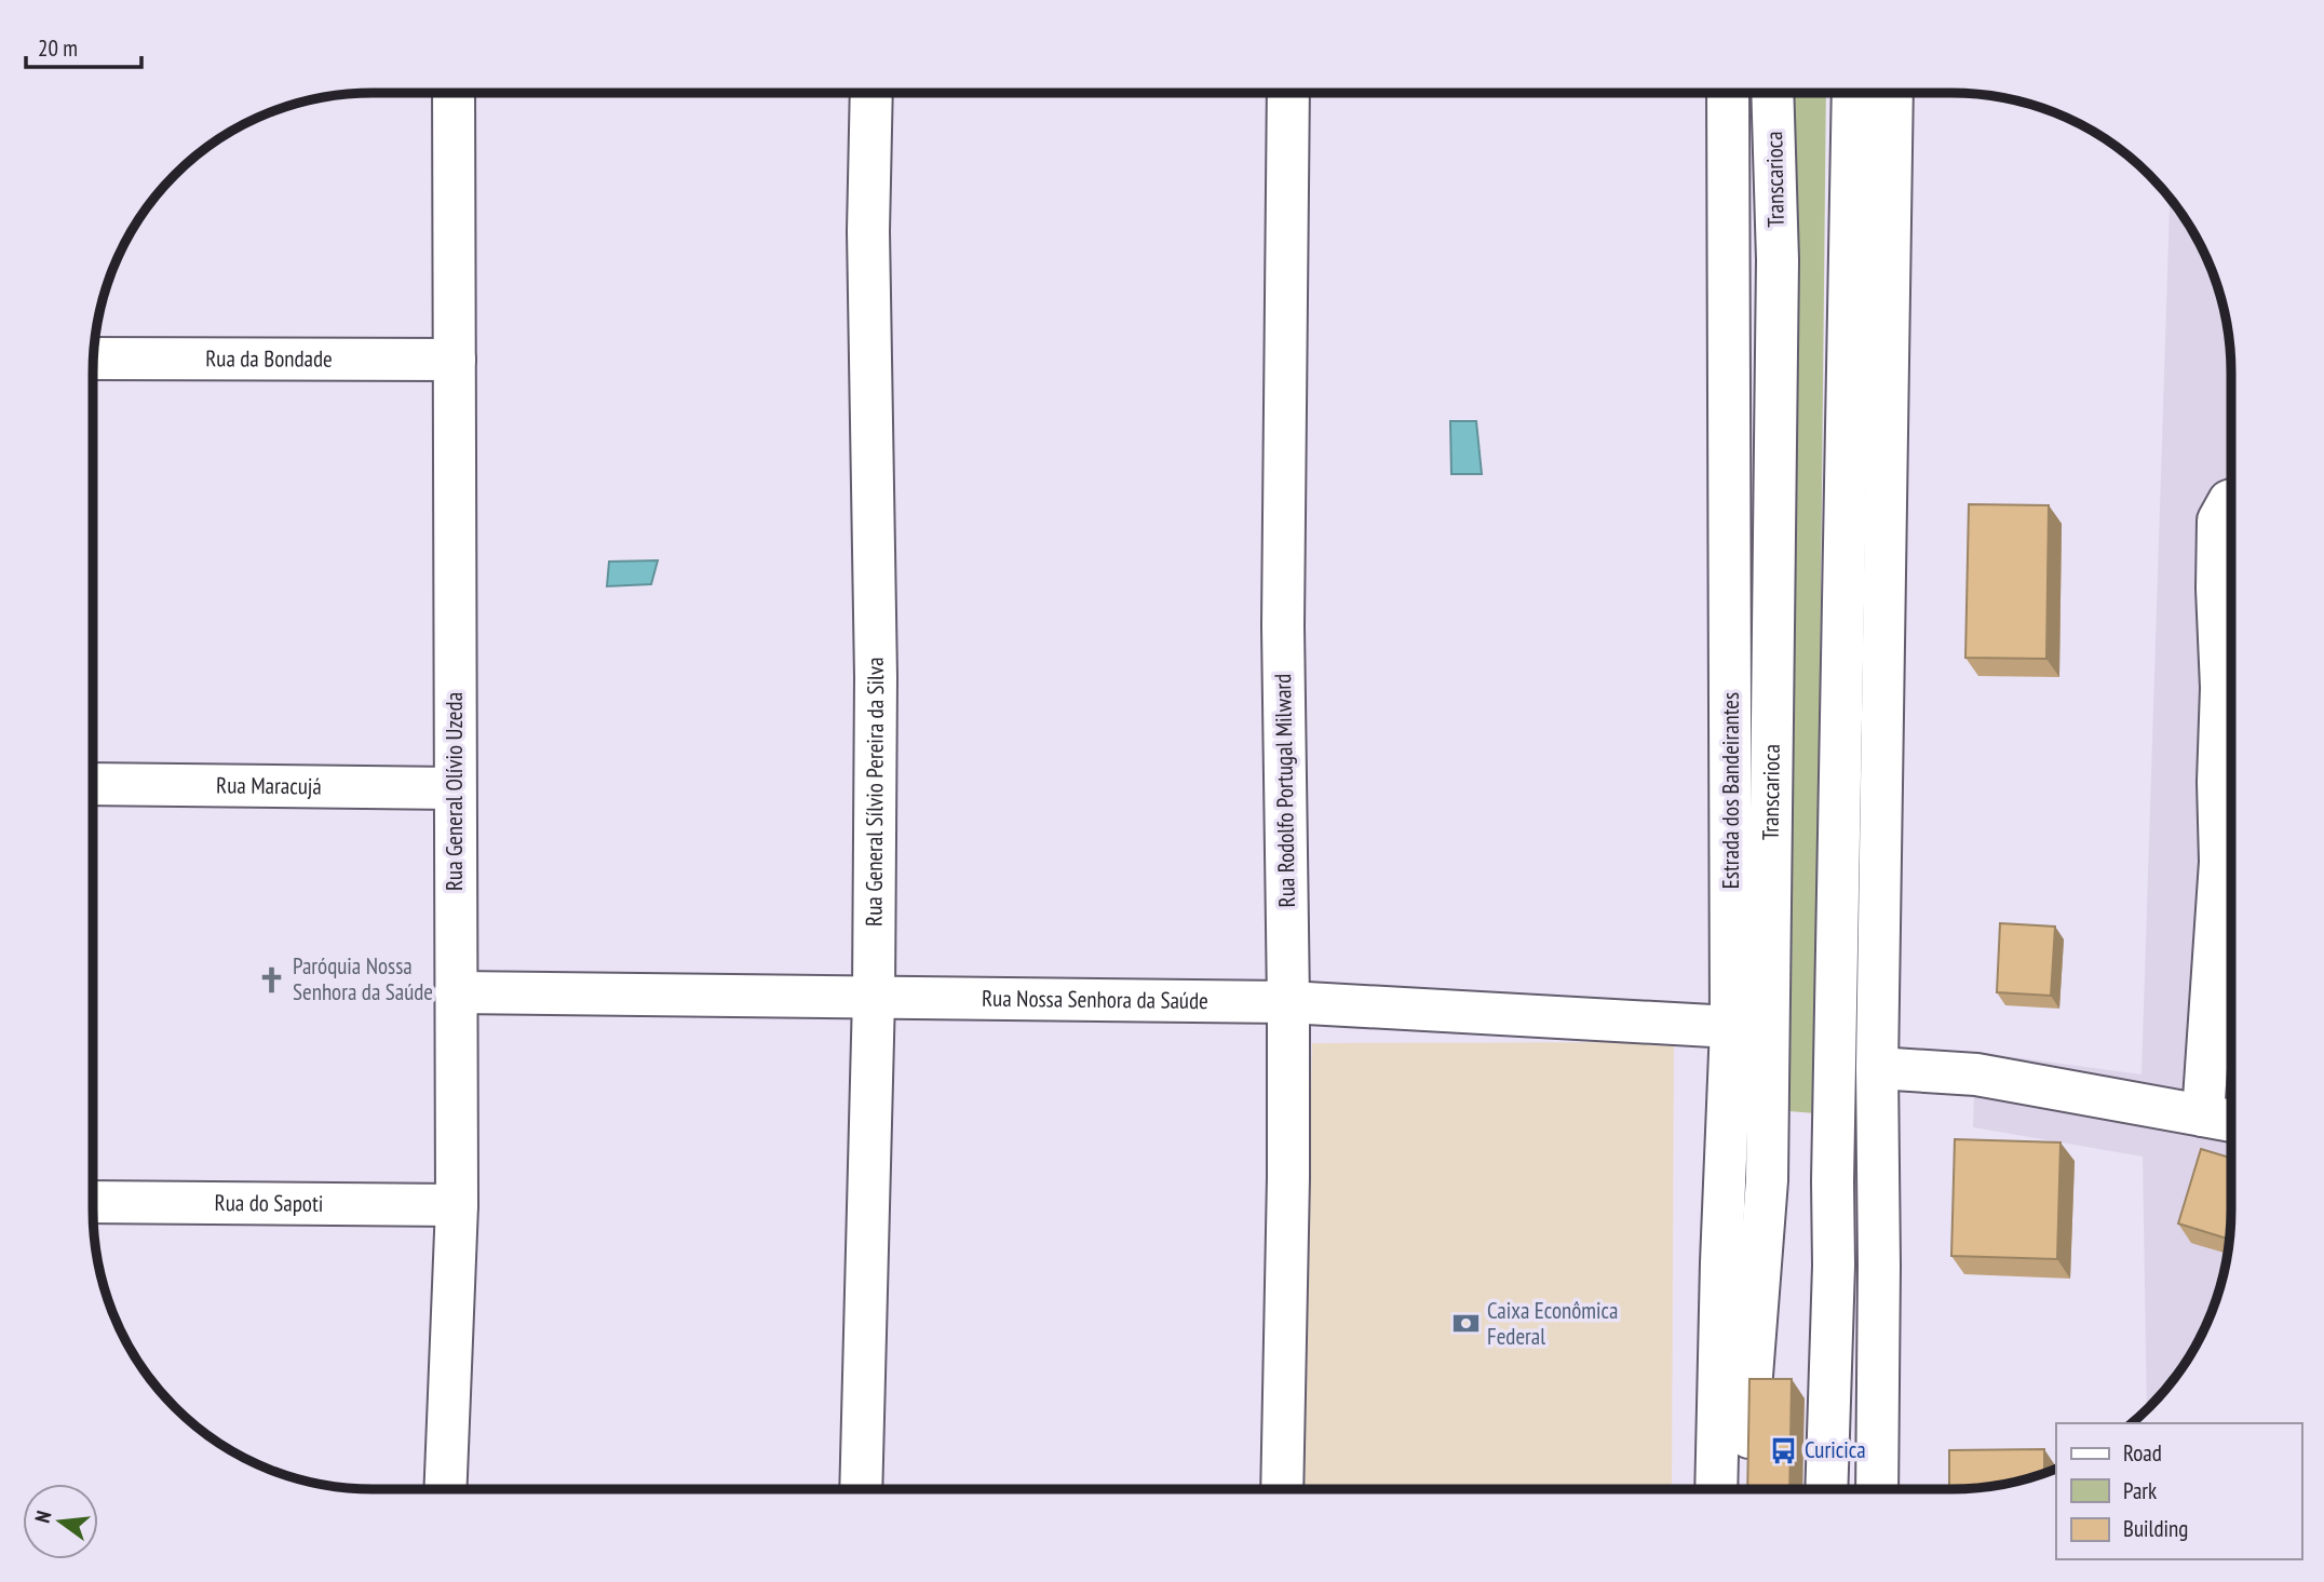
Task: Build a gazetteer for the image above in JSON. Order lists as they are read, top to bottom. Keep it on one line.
{"streets":{"street":["Transcarioca","Rua da Bondade","Rua Maracujá","Rua General Sílvio Pereira da Silva","Rua Rodolfo Portugal Milward","Estrada dos Bandeirantes","Rua General Olívio Uzeda","Rua Nossa Senhora da Saúde","Rua do Sapoti"]},"crossings":[["Rua da Bondade","Rua General Olívio Uzeda"],["Rua Maracujá","Rua General Olívio Uzeda"],["Rua General Sílvio Pereira da Silva","Rua Nossa Senhora da Saúde"],["Rua Rodolfo Portugal Milward","Rua Nossa Senhora da Saúde"],["Estrada dos Bandeirantes","Rua Nossa Senhora da Saúde"],["Rua General Olívio Uzeda","Rua Nossa Senhora da Saúde"],["Rua General Olívio Uzeda","Rua do Sapoti"]],"places":{"church":["Paróquia Nossa Senhora da Saúde"],"bank":["Caixa Econômica Federal"],"bus stop":["Curicica"]},"legend":["Road","Park","Building"],"scale_bar":"20 m","north":"left"}
